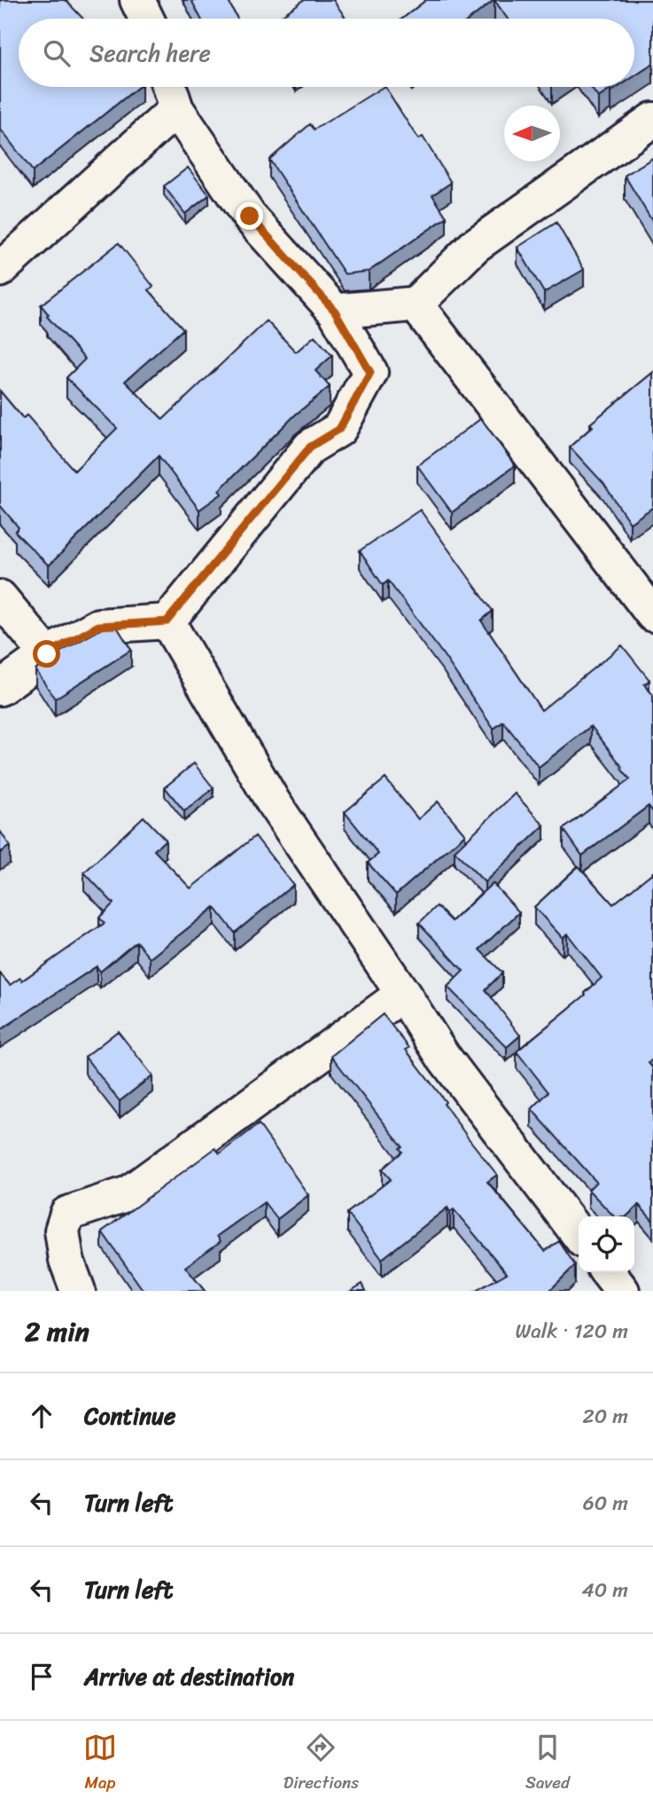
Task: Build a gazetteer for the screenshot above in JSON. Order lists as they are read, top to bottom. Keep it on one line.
{"north":"left","page":{"search":"Search here","heading":["2 min","Walk · 120 m"],"list":[["Continue","20 m"],["Turn left","60 m"],["Turn left","40 m"],"Arrive at destination"],"nav":["Map","Directions","Saved"]}}
